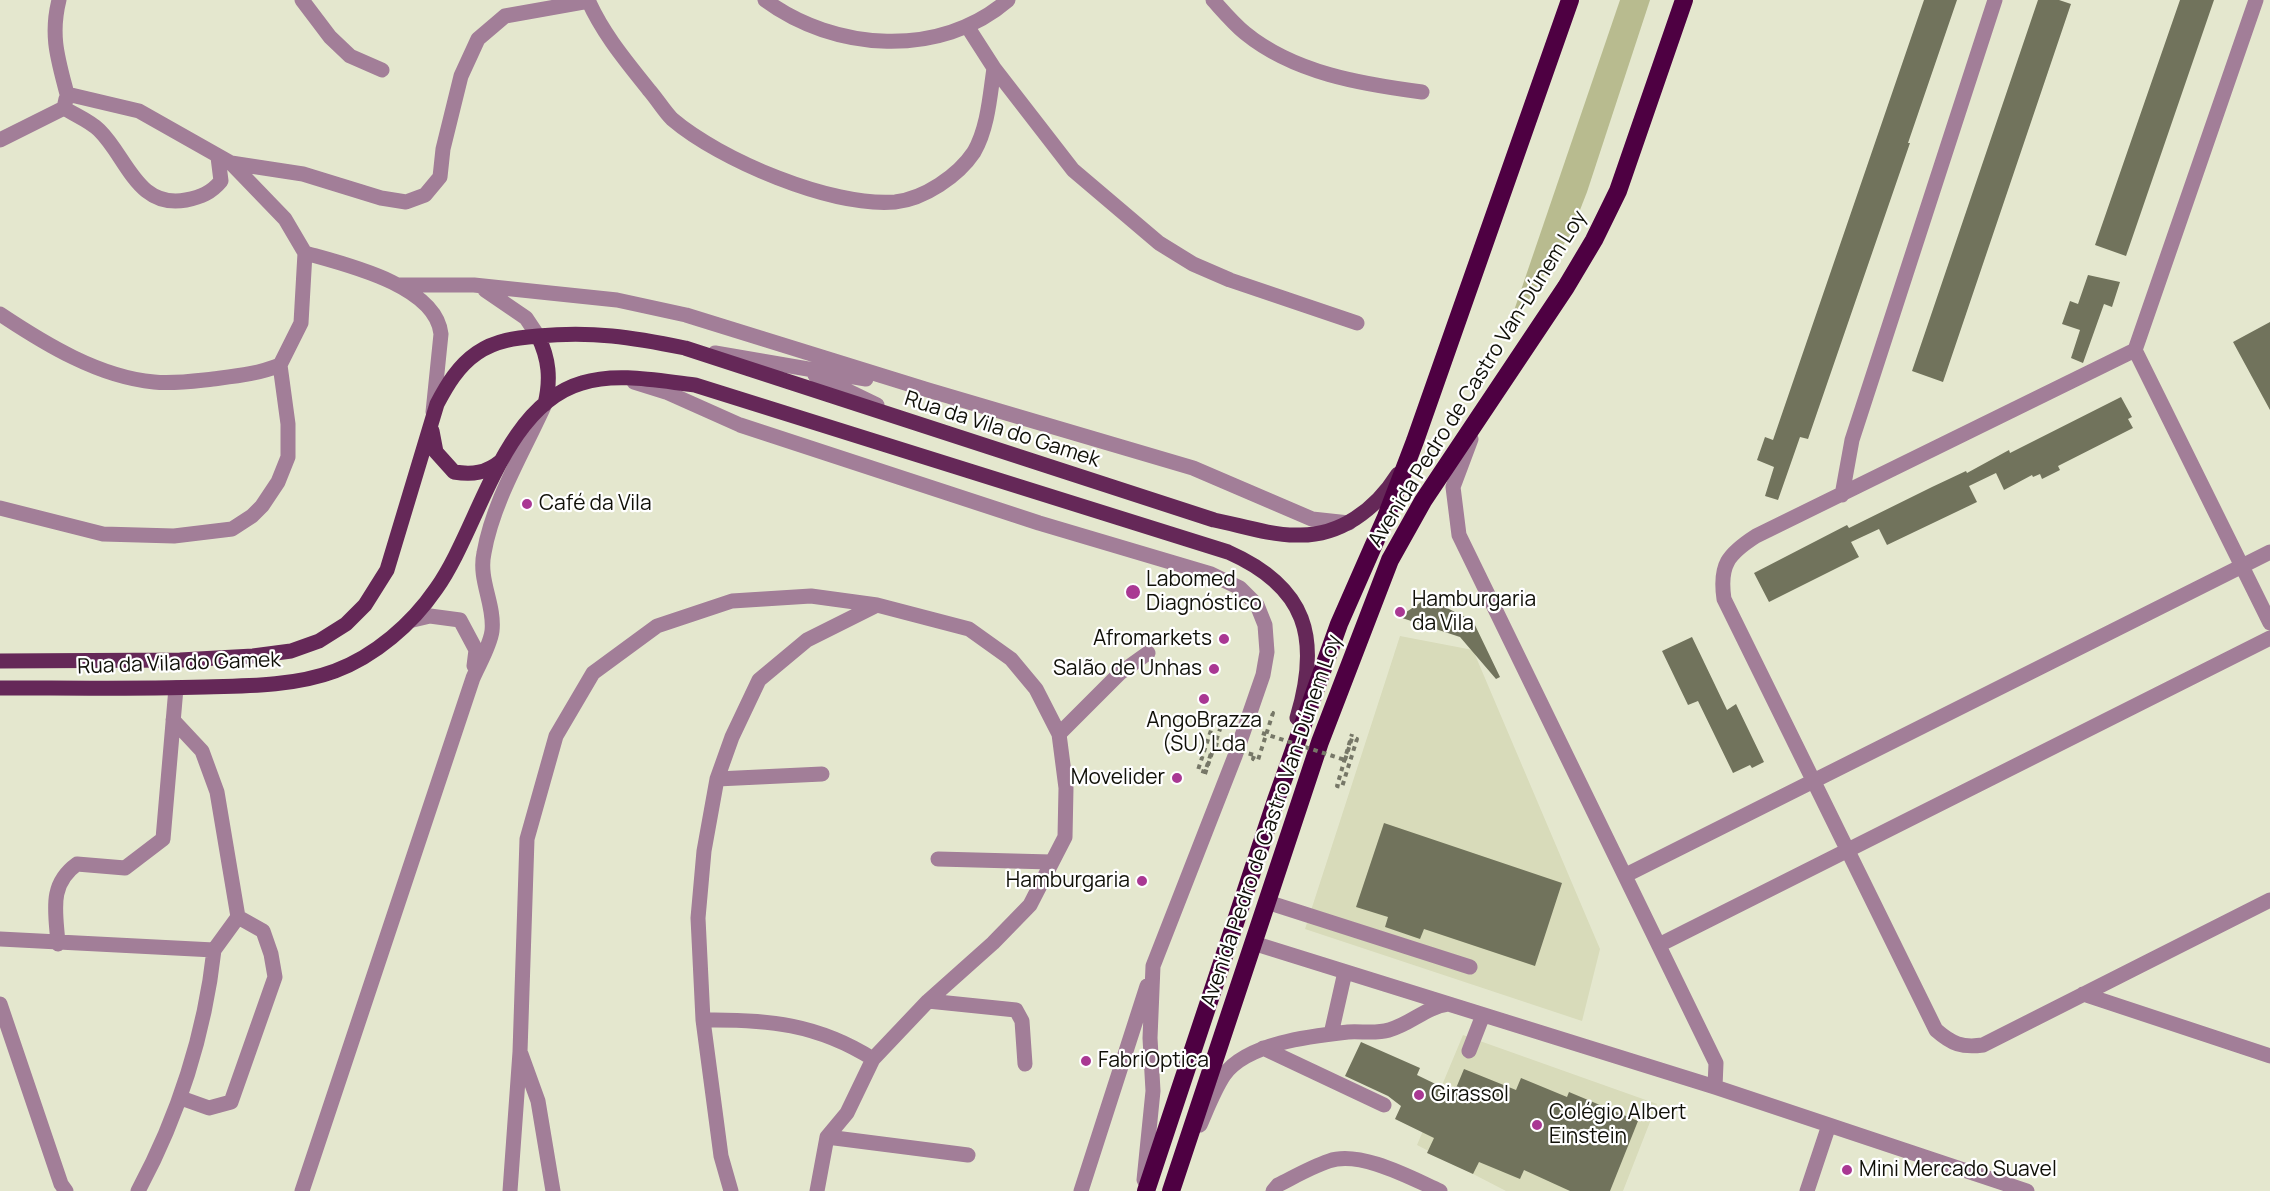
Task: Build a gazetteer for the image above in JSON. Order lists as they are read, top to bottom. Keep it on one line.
{"streets":{"highway":["Avenida Pedro de Castro Van-Dúnem Loy"],"main road":["Rua da Vila do Gamek"]},"crossings":[["Avenida Pedro de Castro Van-Dúnem Loy","Rua da Vila do Gamek"]],"places":["Café da Vila","Labomed Diagnóstico","Hamburgaria da Vila","Afromarkets","Salão de Unhas","AngoBrazza (SU) Lda","Movelider","Hamburgaria","FabriOptica","Girassol","Colégio Albert Einstein","Mini Mercado Suavel"]}
